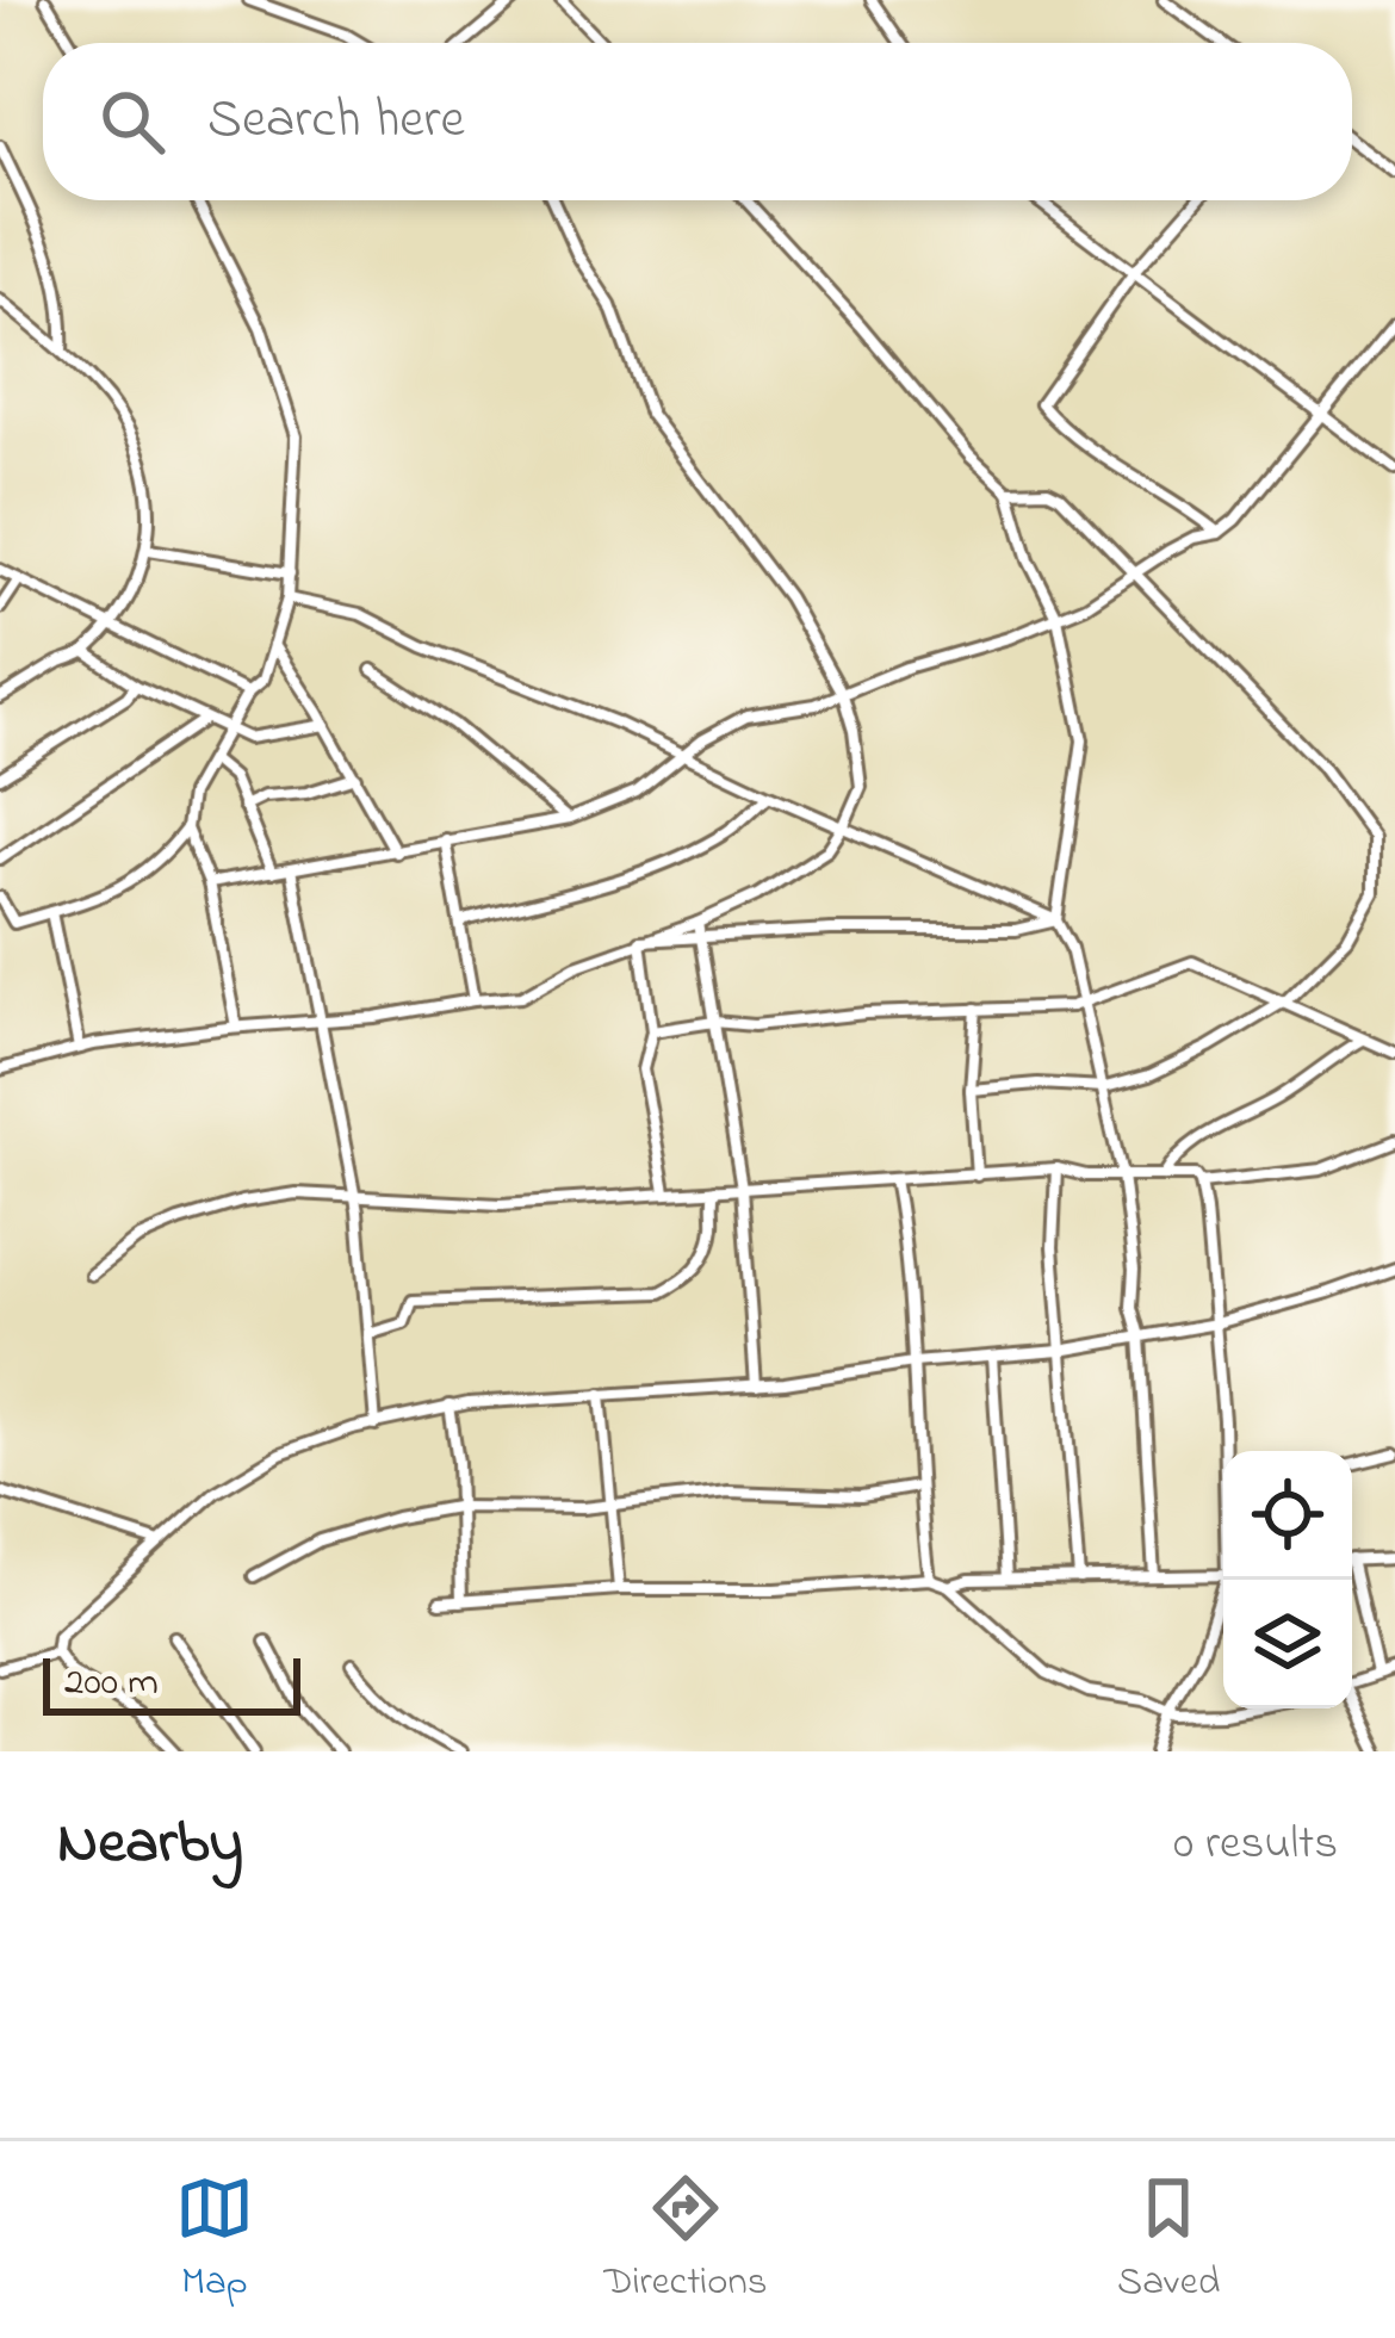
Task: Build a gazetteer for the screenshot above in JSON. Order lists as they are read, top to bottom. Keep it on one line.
{"scale_bar":"200 m","page":{"search":"Search here","scale":"200 m","heading":["Nearby","0 results"],"nav":["Map","Directions","Saved"]}}
